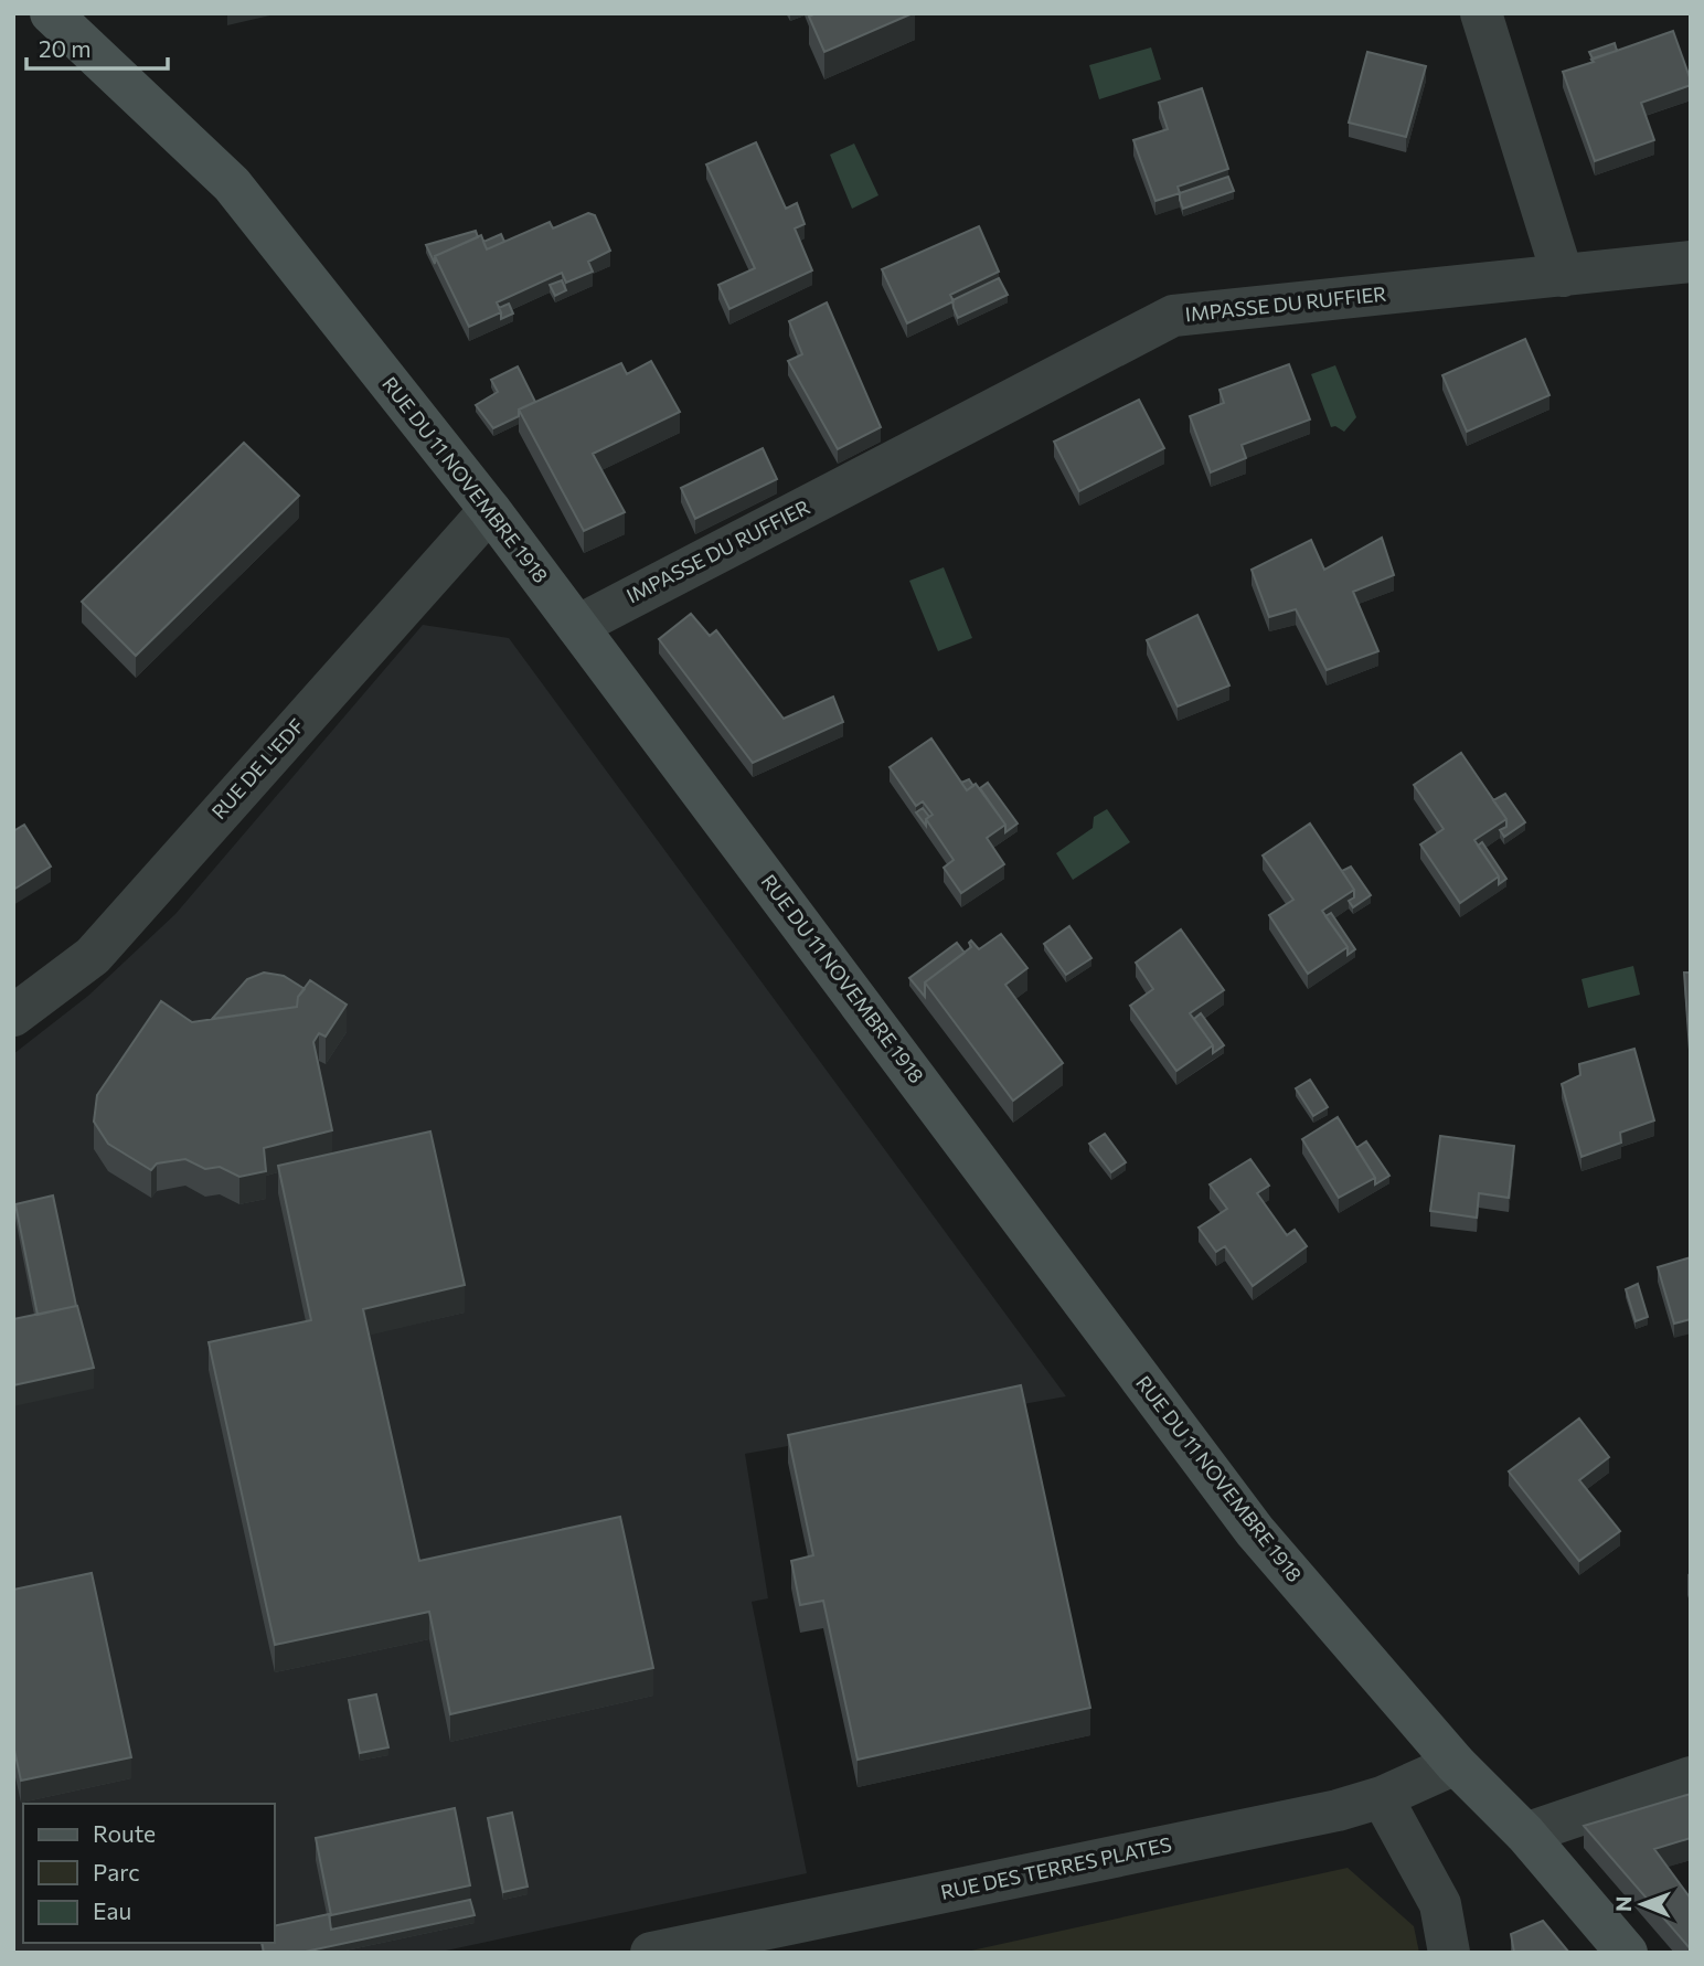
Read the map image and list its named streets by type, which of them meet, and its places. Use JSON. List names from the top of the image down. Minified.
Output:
{"streets":{"main road":["RUE DU 11 NOVEMBRE 1918"],"street":["IMPASSE DU RUFFIER","RUE DE L'EDF","RUE DES TERRES PLATES"]},"crossings":[["IMPASSE DU RUFFIER","RUE DU 11 NOVEMBRE 1918"],["RUE DU 11 NOVEMBRE 1918","RUE DE L'EDF"],["RUE DU 11 NOVEMBRE 1918","RUE DES TERRES PLATES"]],"legend":["Route","Parc","Eau"],"scale_bar":"20 m","north":"left"}
